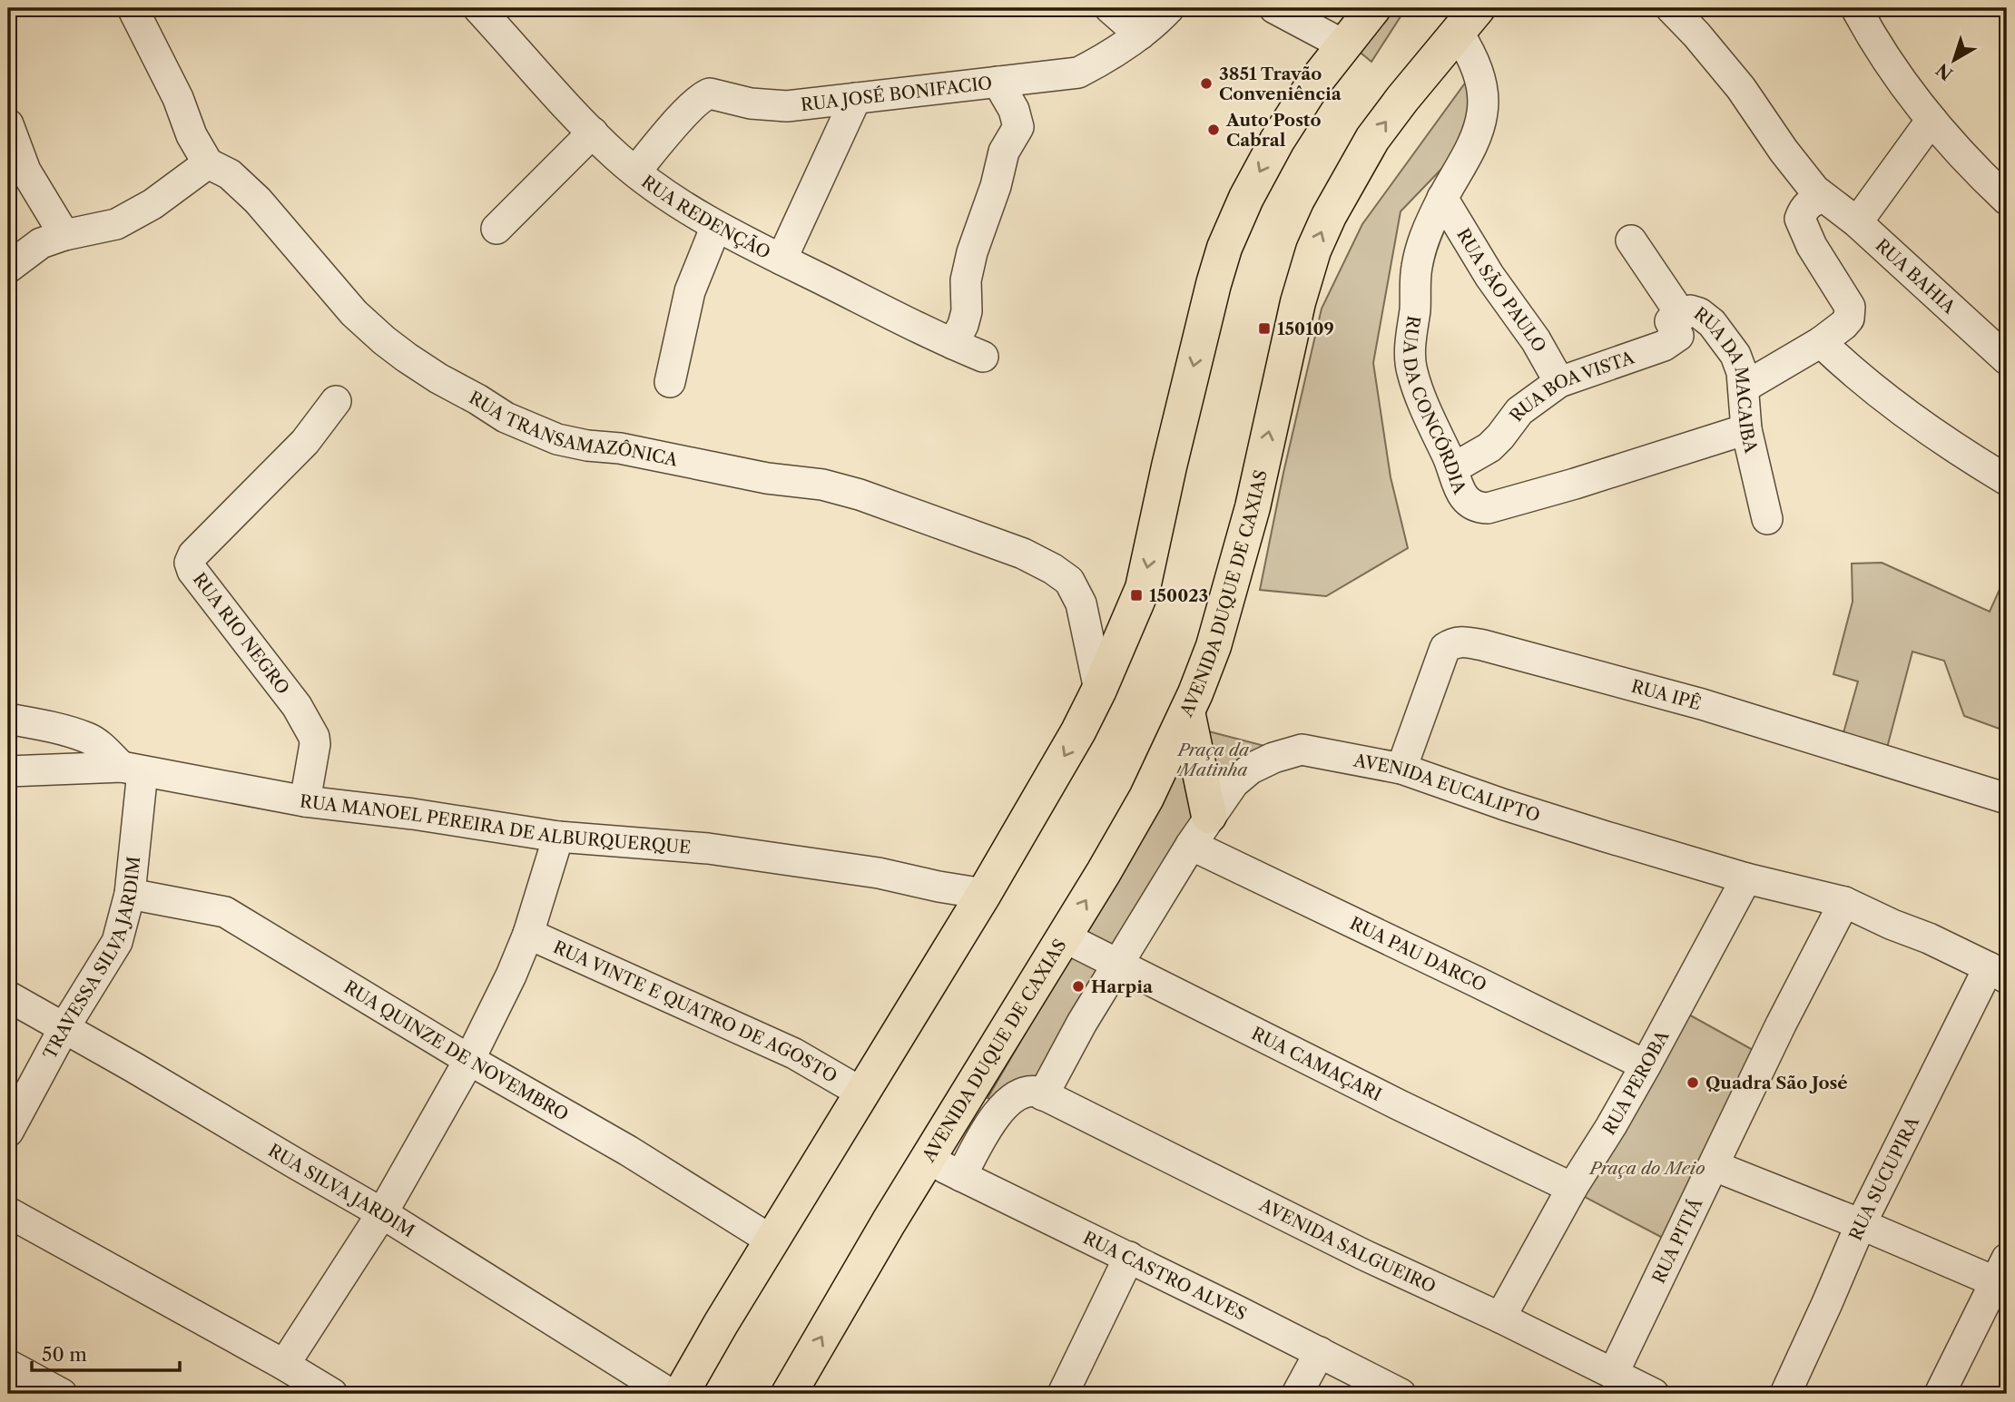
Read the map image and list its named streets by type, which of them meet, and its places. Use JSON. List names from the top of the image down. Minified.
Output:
{"streets":{"highway":["AVENIDA DUQUE DE CAXIAS"],"street":["RUA JOSÉ BONIFACIO","RUA REDENÇÃO","RUA BAHIA","RUA SÃO PAULO","RUA DA MACAIBA","RUA BOA VISTA","RUA DA CONCÓRDIA","RUA TRANSAMAZÔNICA","RUA RIO NEGRO","RUA IPÊ","AVENIDA EUCALIPTO","RUA MANOEL PEREIRA DE ALBURQUERQUE","RUA PAU DARCO","TRAVESSA SILVA JARDIM","RUA VINTE E QUATRO DE AGOSTO","RUA QUINZE DE NOVEMBRO","RUA CAMAÇARI","RUA PEROBA","RUA SUCUPIRA","RUA SILVA JARDIM","RUA PITIÁ","AVENIDA SALGUEIRO","RUA CASTRO ALVES"]},"crossings":[["RUA JOSÉ BONIFACIO","RUA REDENÇÃO"],["RUA SÃO PAULO","RUA BOA VISTA"],["RUA SÃO PAULO","RUA DA CONCÓRDIA"],["RUA DA MACAIBA","RUA BOA VISTA"],["RUA DA MACAIBA","RUA DA CONCÓRDIA"],["RUA BOA VISTA","RUA DA CONCÓRDIA"],["RUA DA CONCÓRDIA","AVENIDA DUQUE DE CAXIAS"],["AVENIDA DUQUE DE CAXIAS","RUA CAMAÇARI"],["AVENIDA DUQUE DE CAXIAS","RUA CASTRO ALVES"],["RUA RIO NEGRO","RUA MANOEL PEREIRA DE ALBURQUERQUE"],["RUA IPÊ","AVENIDA EUCALIPTO"],["AVENIDA EUCALIPTO","RUA PAU DARCO"],["AVENIDA EUCALIPTO","RUA CAMAÇARI"],["AVENIDA EUCALIPTO","RUA PEROBA"],["AVENIDA EUCALIPTO","RUA SUCUPIRA"],["AVENIDA EUCALIPTO","RUA PITIÁ"],["AVENIDA EUCALIPTO","AVENIDA SALGUEIRO"],["RUA MANOEL PEREIRA DE ALBURQUERQUE","TRAVESSA SILVA JARDIM"],["RUA PAU DARCO","RUA PEROBA"],["TRAVESSA SILVA JARDIM","RUA QUINZE DE NOVEMBRO"],["TRAVESSA SILVA JARDIM","RUA SILVA JARDIM"],["RUA CAMAÇARI","RUA PEROBA"],["RUA PEROBA","AVENIDA SALGUEIRO"],["RUA PITIÁ","AVENIDA SALGUEIRO"]],"parks":["Praça da Matinha","Praça do Meio"],"places":{"other":["3851 Travão Conveniência","Auto Posto Cabral","Harpia","Quadra São José"],"transit":["150109","150023"]},"scale_bar":"50 m","north":"bottom left"}
